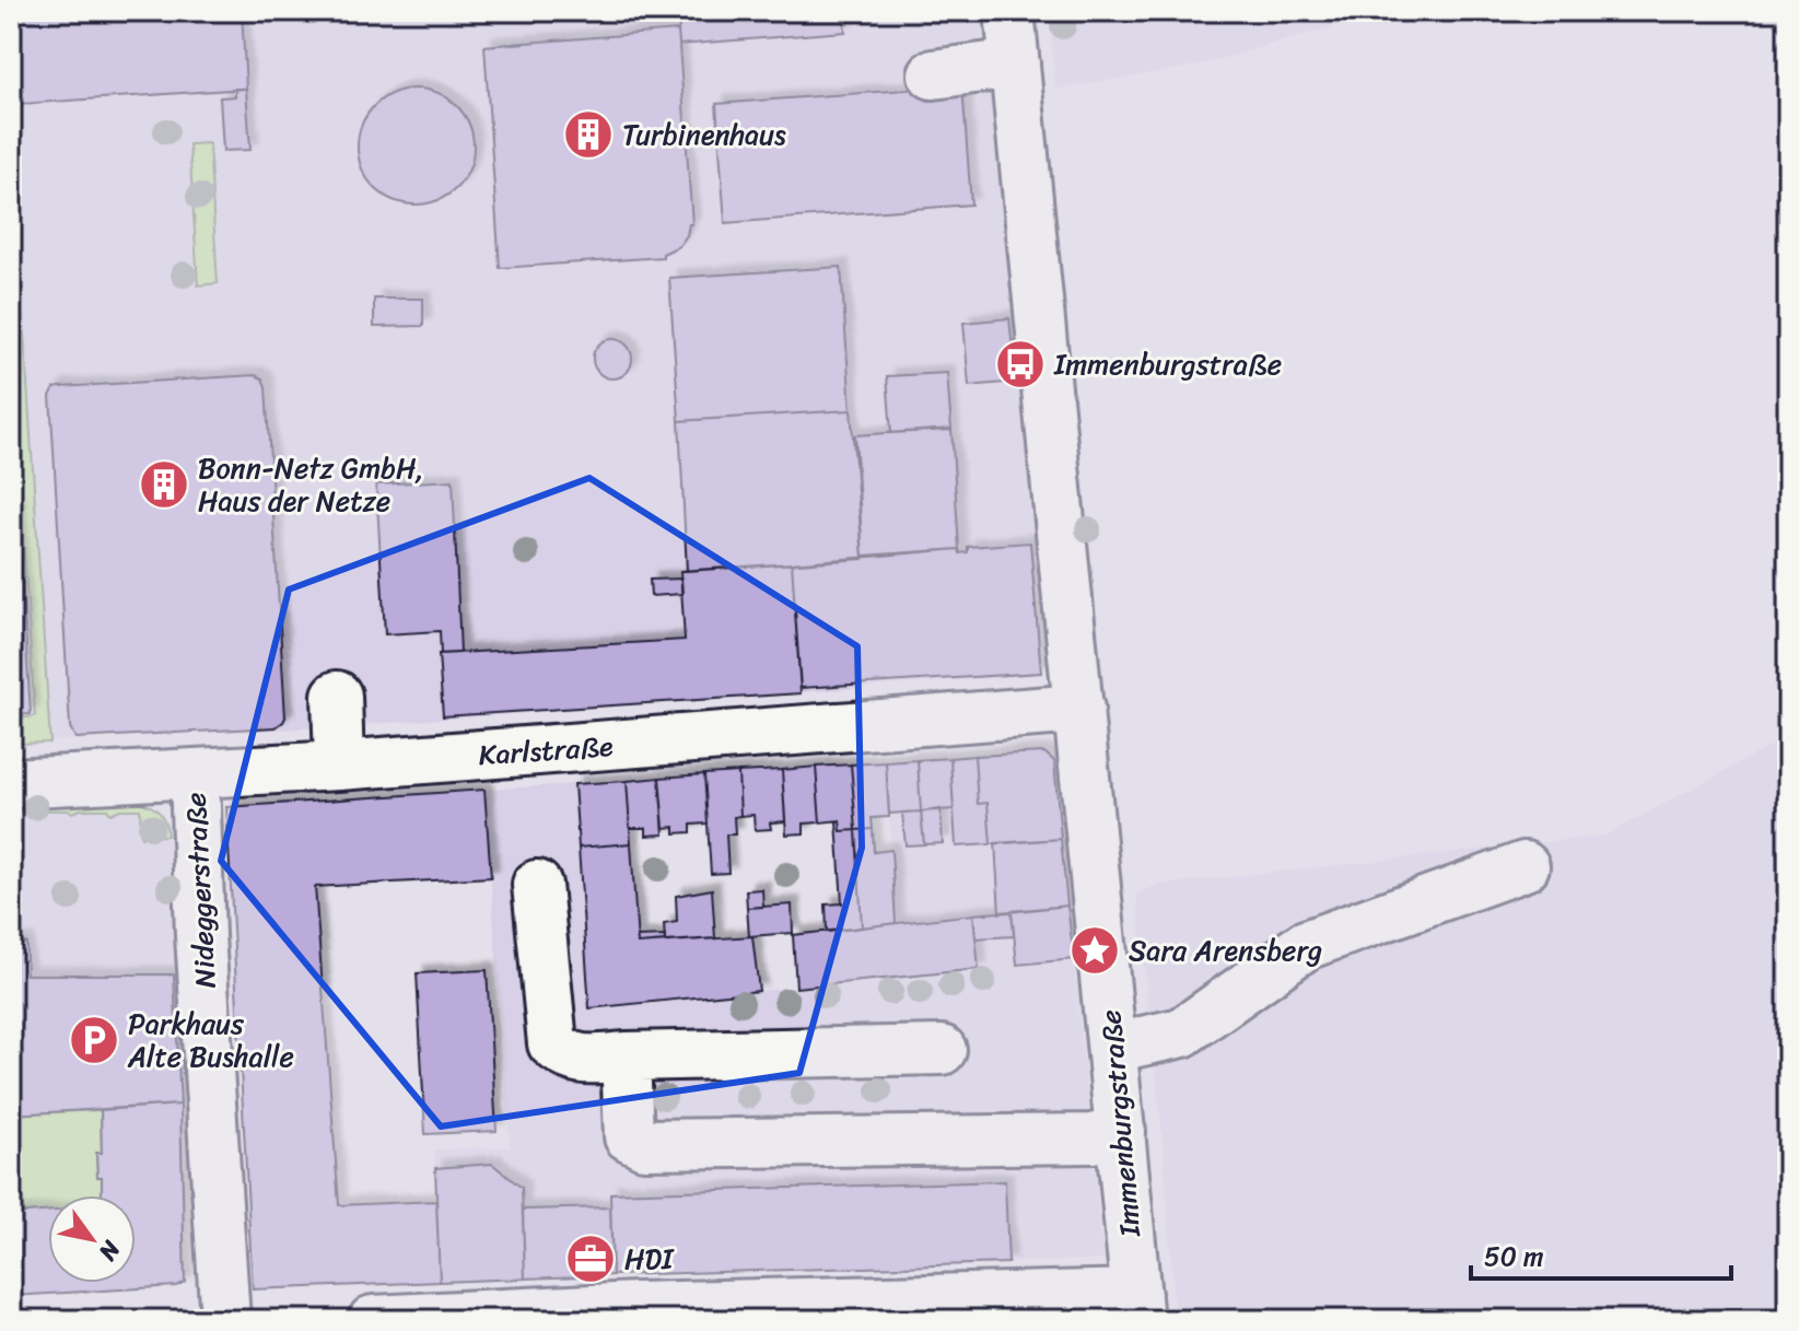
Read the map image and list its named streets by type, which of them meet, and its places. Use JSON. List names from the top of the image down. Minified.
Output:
{"streets":{"street":["Karlstraße","Nideggerstraße","Immenburgstraße"]},"crossings":[["Karlstraße","Nideggerstraße"],["Karlstraße","Immenburgstraße"]],"places":{"building":["Turbinenhaus","Bonn-Netz GmbH, Haus der Netze"],"bus stop":["Immenburgstraße"],"place":["Sara Arensberg"],"parking":["Parkhaus Alte Bushalle"],"office":["HDI"]},"scale_bar":"50 m","north":"bottom right"}
